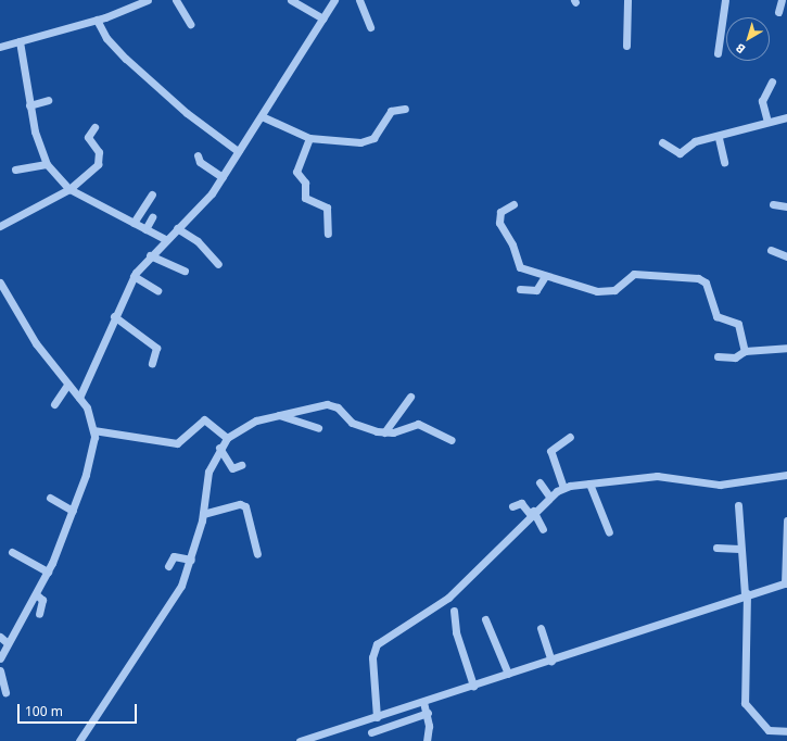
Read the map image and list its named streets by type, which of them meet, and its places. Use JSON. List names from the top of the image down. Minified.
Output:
{"scale_bar":"100 m","north":"bottom left"}
